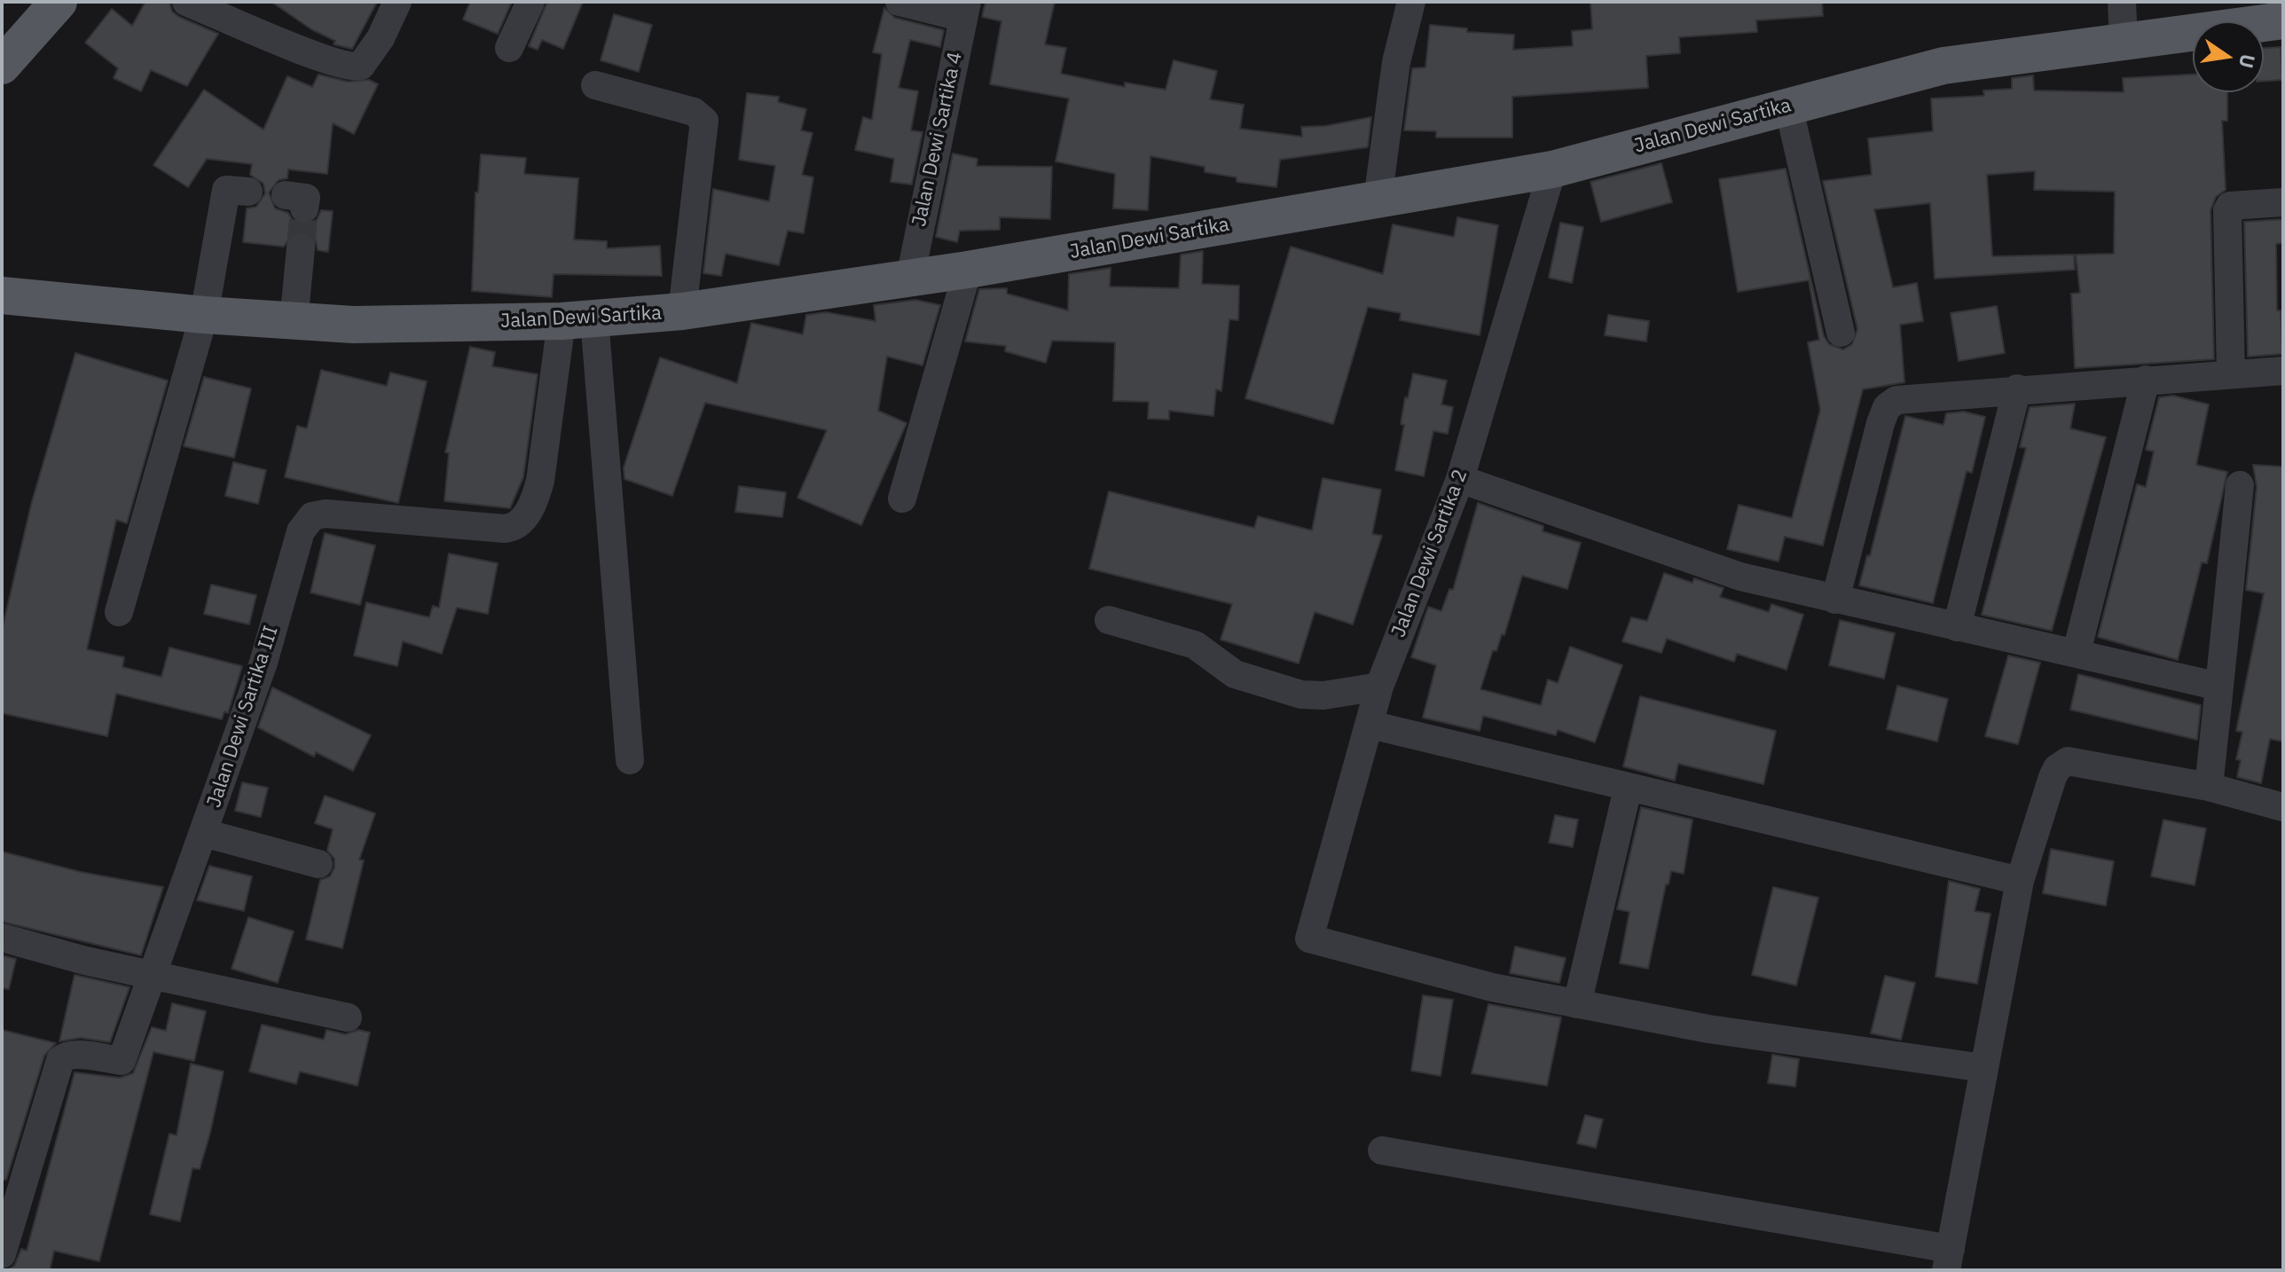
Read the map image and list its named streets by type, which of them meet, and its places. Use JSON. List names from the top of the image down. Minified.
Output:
{"streets":{"main road":["Jalan Dewi Sartika"],"street":["Jalan Dewi Sartika 4","Jalan Dewi Sartika 2","Jalan Dewi Sartika III"]},"crossings":[["Jalan Dewi Sartika","Jalan Dewi Sartika 4"],["Jalan Dewi Sartika","Jalan Dewi Sartika 2"],["Jalan Dewi Sartika","Jalan Dewi Sartika III"]],"north":"right"}
